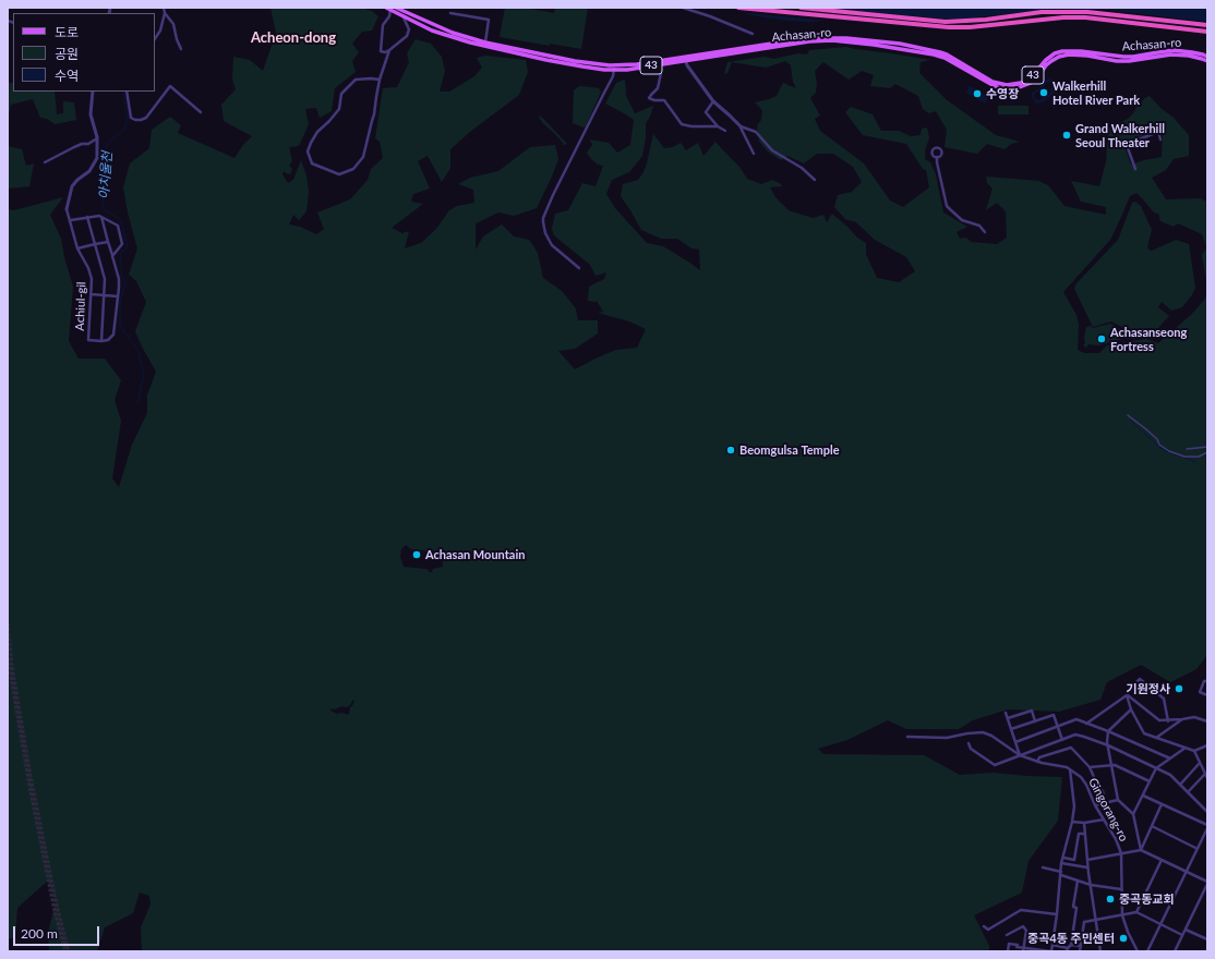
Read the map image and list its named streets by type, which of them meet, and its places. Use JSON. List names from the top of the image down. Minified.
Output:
{"streets":{"main road":["Achasan-ro","43"],"street":["Achiul-gil","Gingorang-ro"]},"districts":["Acheon-dong"],"water":["아치울천"],"places":["Walkerhill Hotel River Park","수영장","Grand Walkerhill Seoul Theater","Achasanseong Fortress","Beomgulsa Temple","Achasan Mountain","기원정사","중곡동교회","중곡4동 주민센터"],"legend":["도로","공원","수역"],"scale_bar":"200 m"}
